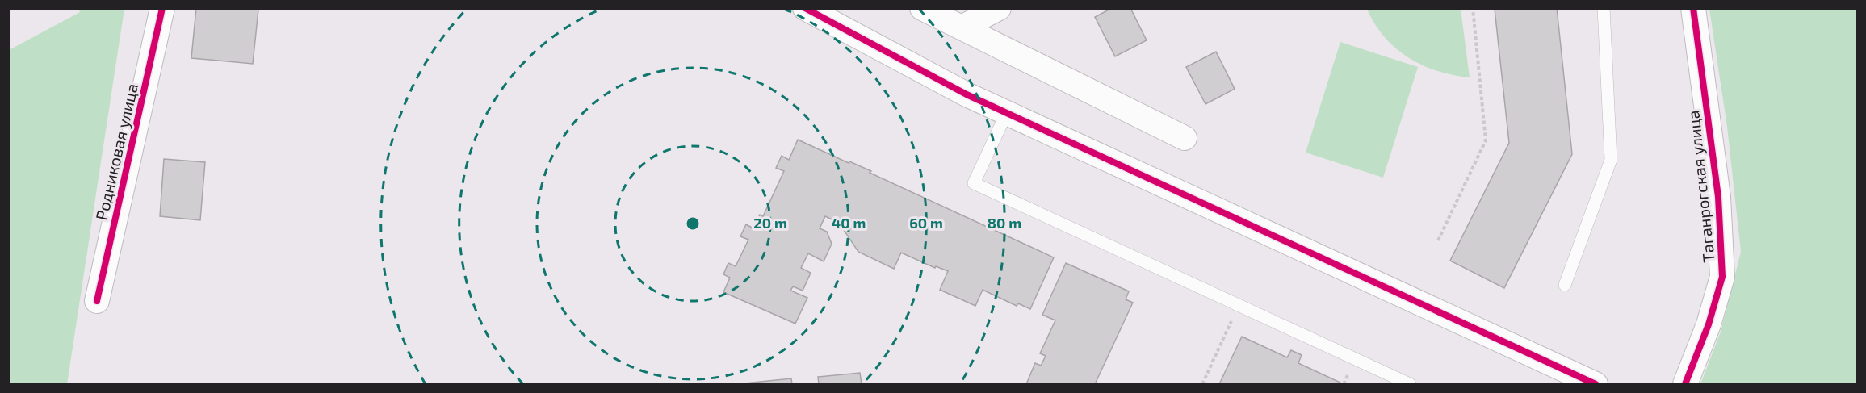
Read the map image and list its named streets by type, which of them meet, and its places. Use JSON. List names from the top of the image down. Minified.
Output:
{"streets":{"street":["Родниковая улица","Таганрогская улица"]},"rings":["20 m","40 m","60 m","80 m"]}
